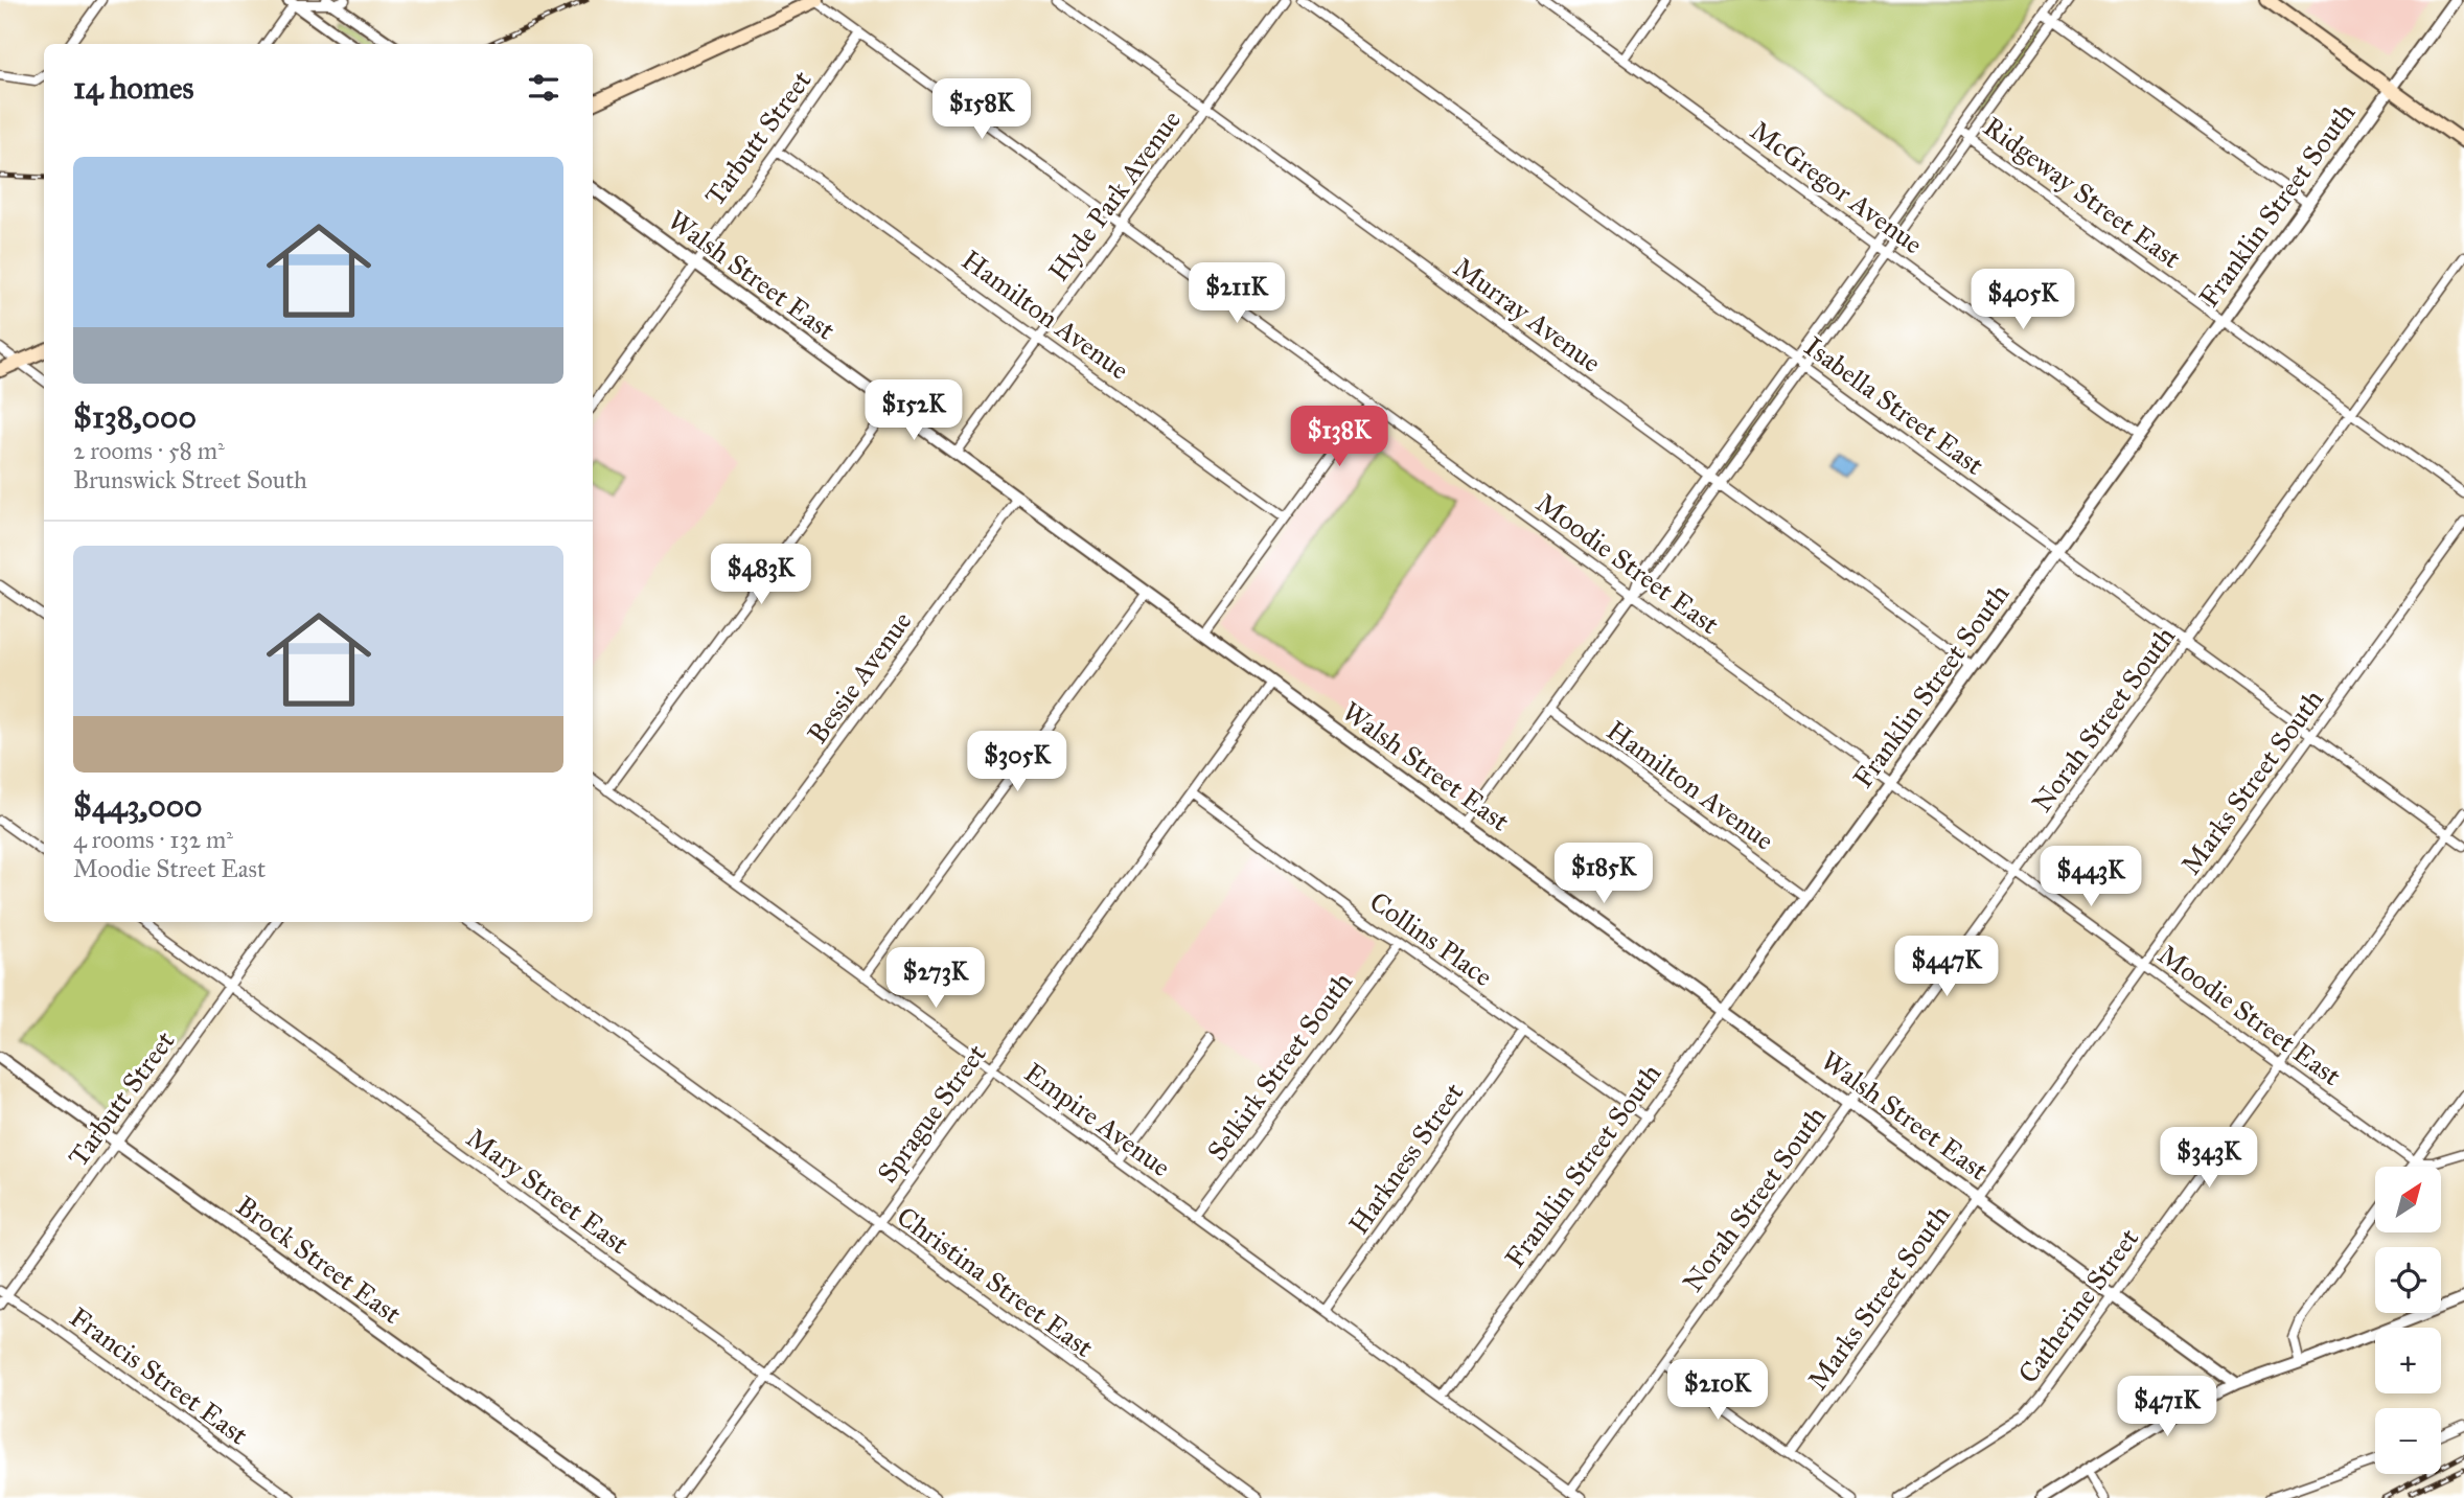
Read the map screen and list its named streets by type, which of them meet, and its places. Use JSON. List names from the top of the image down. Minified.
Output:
{"streets":{"street":["Tarbutt Street","McGregor Avenue","Ridgeway Street East","Hyde Park Avenue","Franklin Street South","Walsh Street East","Hamilton Avenue","Murray Avenue","Isabella Street East","Moodie Street East","Bessie Avenue","Norah Street South","Marks Street South","Collins Place","Selkirk Street South","Sprague Street","Empire Avenue","Harkness Street","Mary Street East","Brock Street East","Christina Street East","Catherine Street","Francis Street East"]},"crossings":[["Tarbutt Street","Walsh Street East"],["Tarbutt Street","Hamilton Avenue"],["Tarbutt Street","Moodie Street East"],["Tarbutt Street","Mary Street East"],["Tarbutt Street","Brock Street East"],["Tarbutt Street","Francis Street East"],["McGregor Avenue","Franklin Street South"],["Ridgeway Street East","Franklin Street South"],["Ridgeway Street East","Norah Street South"],["Hyde Park Avenue","Walsh Street East"],["Hyde Park Avenue","Hamilton Avenue"],["Hyde Park Avenue","Murray Avenue"],["Hyde Park Avenue","Moodie Street East"],["Franklin Street South","Walsh Street East"],["Franklin Street South","Hamilton Avenue"],["Franklin Street South","Murray Avenue"],["Franklin Street South","Isabella Street East"],["Franklin Street South","Moodie Street East"],["Franklin Street South","Collins Place"],["Franklin Street South","Empire Avenue"],["Walsh Street East","Bessie Avenue"],["Walsh Street East","Norah Street South"],["Walsh Street East","Marks Street South"],["Walsh Street East","Sprague Street"],["Walsh Street East","Catherine Street"],["Isabella Street East","Norah Street South"],["Isabella Street East","Marks Street South"],["Isabella Street East","Catherine Street"],["Moodie Street East","Norah Street South"],["Moodie Street East","Marks Street South"],["Moodie Street East","Catherine Street"],["Bessie Avenue","Empire Avenue"],["Norah Street South","Empire Avenue"],["Collins Place","Selkirk Street South"],["Collins Place","Sprague Street"],["Collins Place","Harkness Street"],["Selkirk Street South","Empire Avenue"],["Sprague Street","Empire Avenue"],["Sprague Street","Mary Street East"],["Sprague Street","Christina Street East"],["Empire Avenue","Harkness Street"]],"north":"top right","page":{"heading":"14 homes","price":["$158K","$211K","$405K","$152K","$138K","$483K","$305K","$185K","$443K","$447K","$273K","$343K","$210K","$471K"],"list":[{"name":"$138,000","note":"2 rooms · 58 m² · Brunswick Street South"},{"name":"$443,000","note":"4 rooms · 132 m² · Moodie Street East"}],"map_buttons":["+","−"]}}
